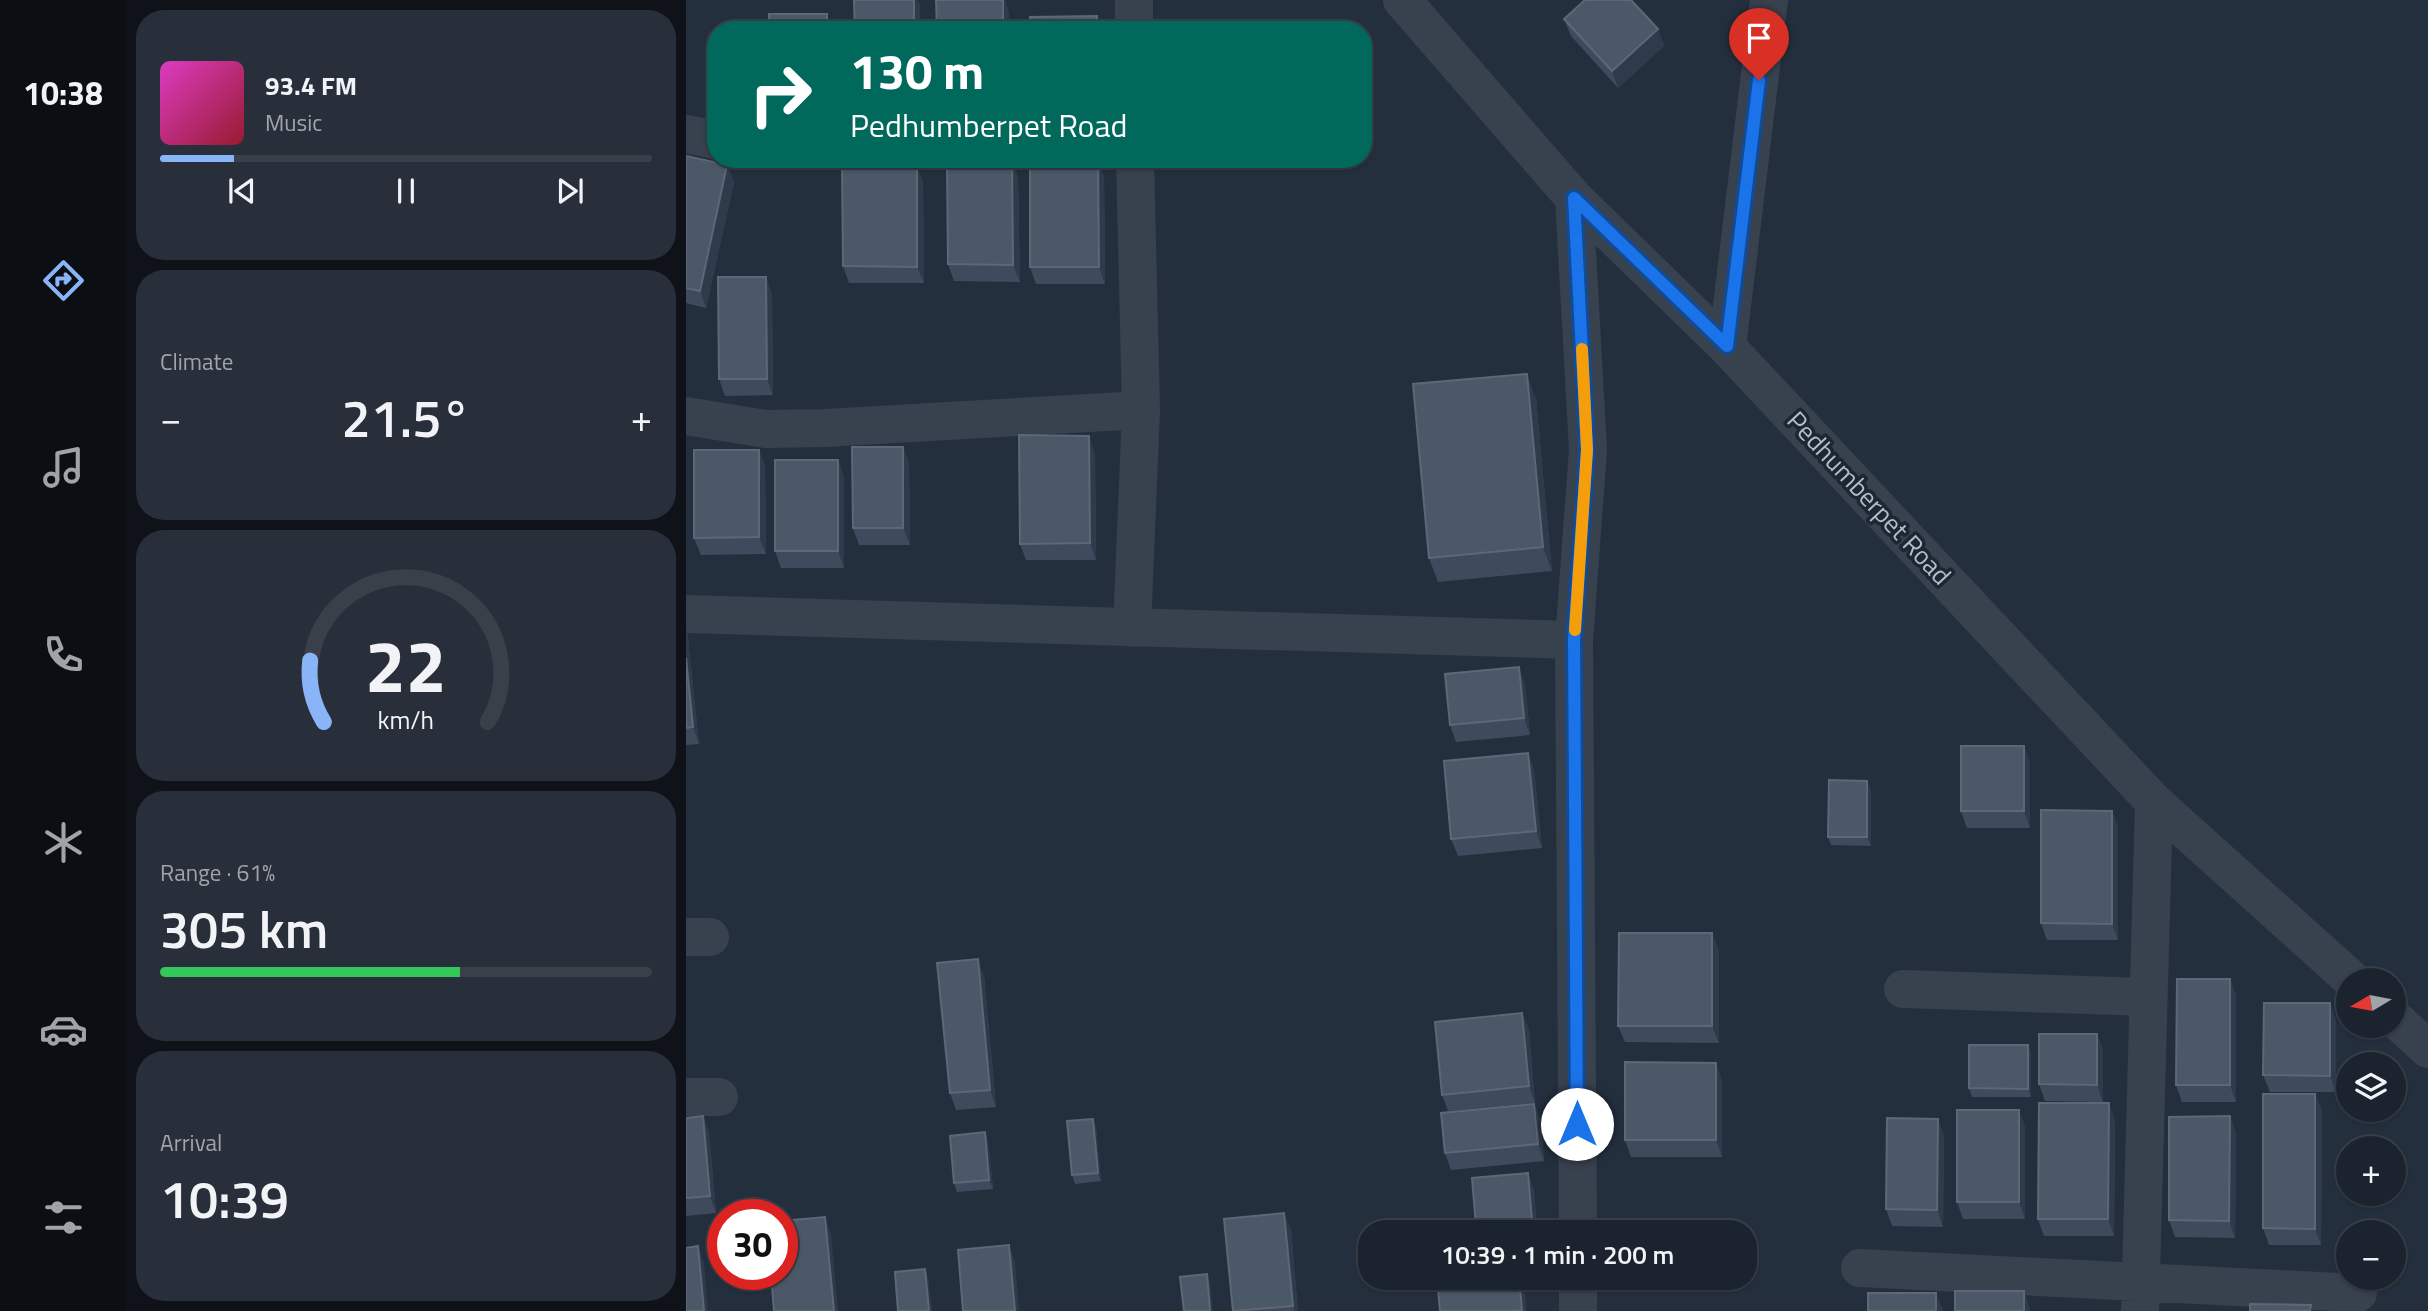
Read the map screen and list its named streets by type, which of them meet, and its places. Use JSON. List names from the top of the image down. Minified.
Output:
{"streets":{"street":["Pedhumberpet Road"]},"north":"left","page":{"tabs":"10:38","turn":["130 m","Pedhumberpet Road"],"song":["93.4 FM","Music"],"tile":["Climate",["Range · 61%","305 km"],["Arrival","10:39"]],"heat":["−","21.5°","+"],"map_buttons":["+","−"],"limit":"30","trip":"10:39 · 1 min · 200 m","gauge":["22","km/h"]}}
